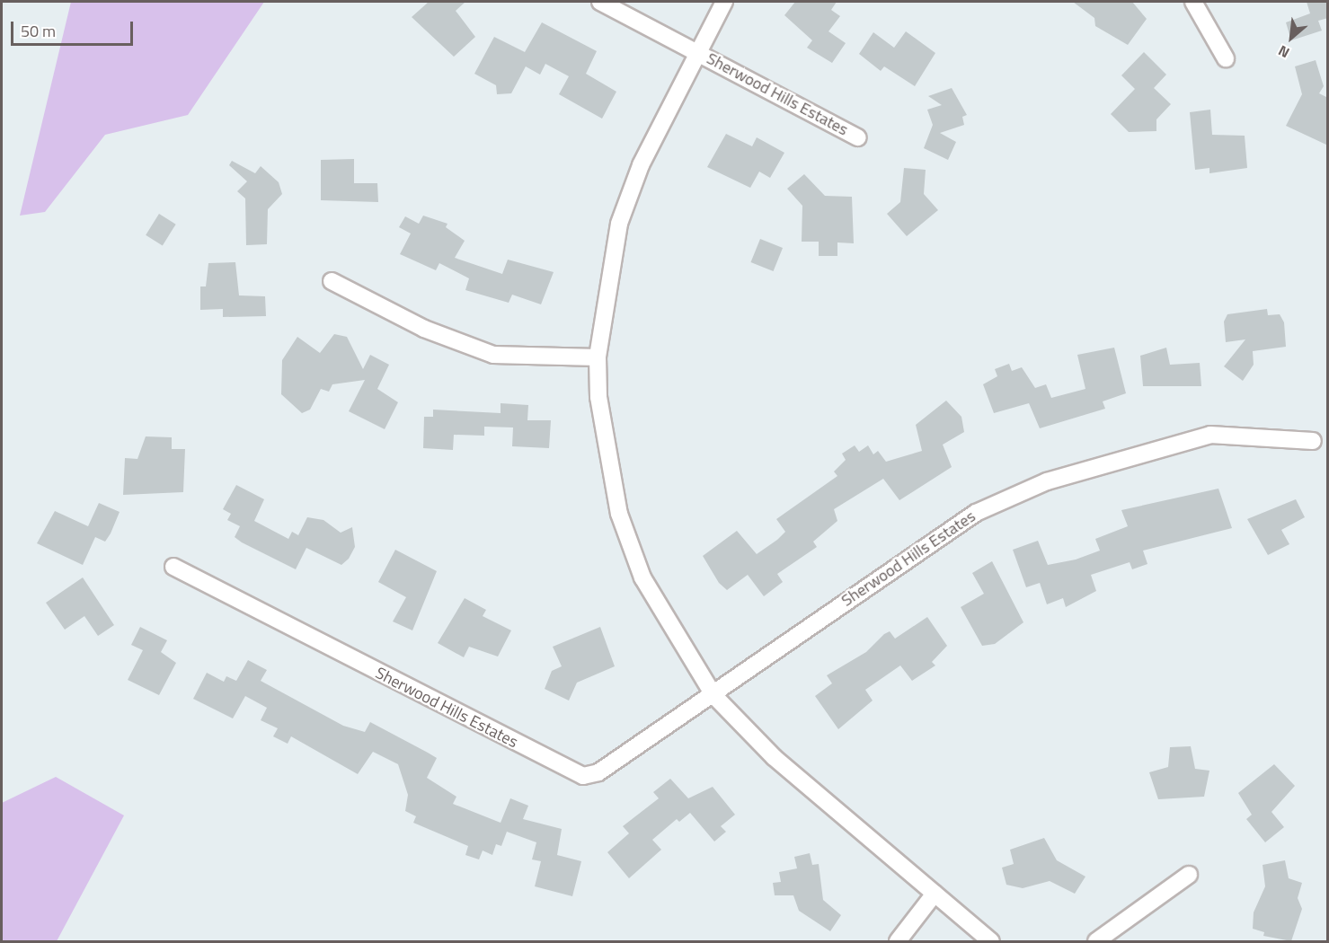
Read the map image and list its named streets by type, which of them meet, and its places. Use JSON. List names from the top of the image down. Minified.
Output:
{"streets":{"street":["Sherwood Hills Estates"]},"scale_bar":"50 m","north":"bottom left"}
